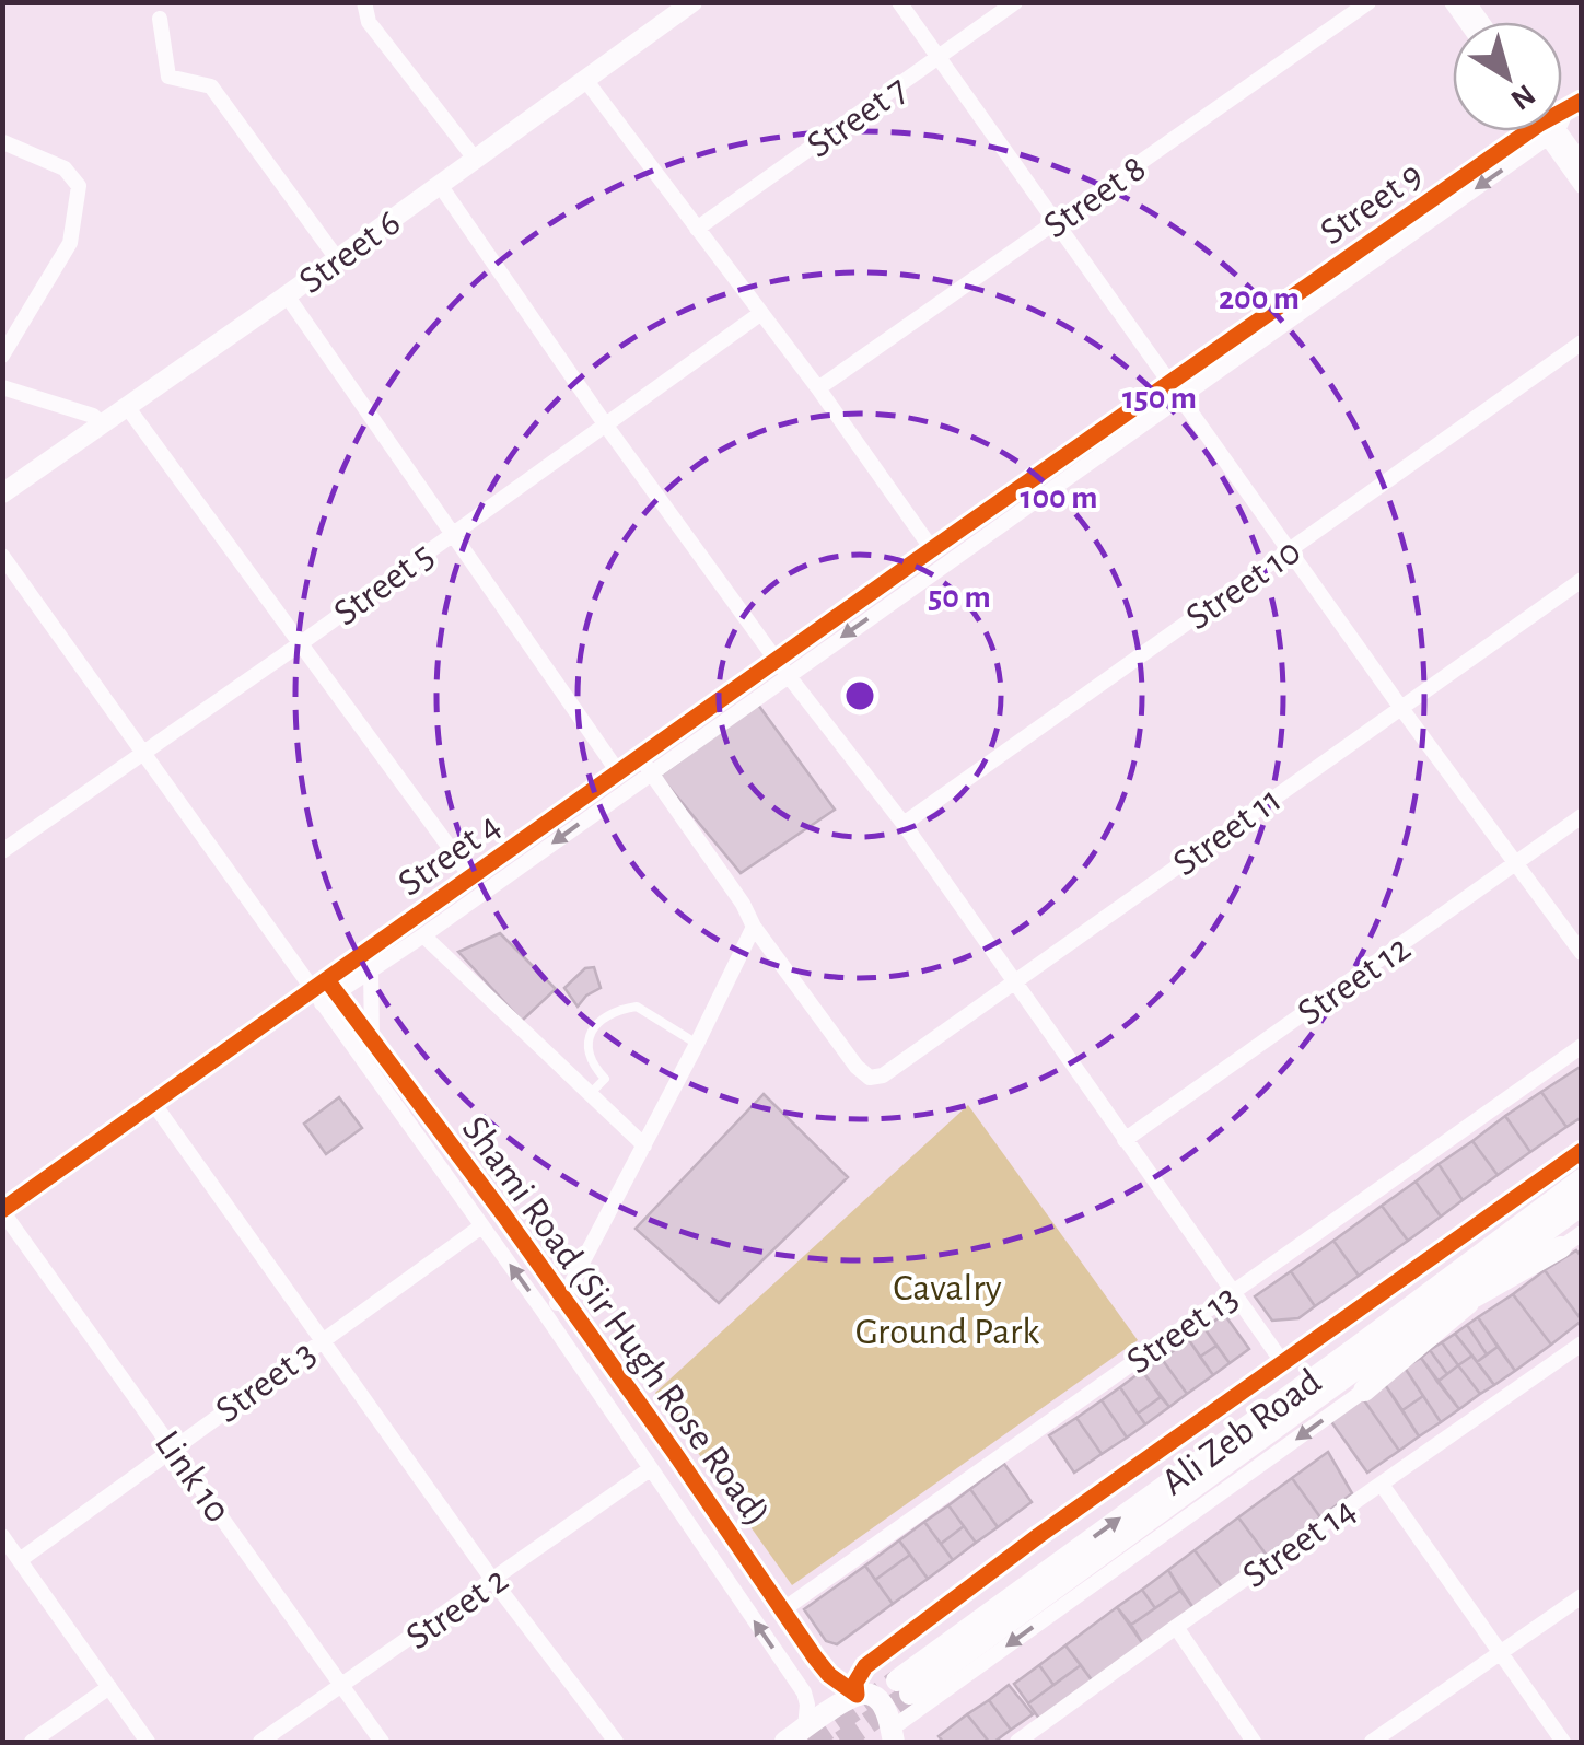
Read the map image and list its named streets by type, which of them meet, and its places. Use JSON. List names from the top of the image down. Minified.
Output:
{"streets":{"main road":["Ali Zeb Road"],"street":["Street 7","Street 8","Street 9","Street 6","Street 5","Street 10","Street 11","Street 4","Street 12","Shami Road (Sir Hugh Rose Road)","Street 13","Street 3","Link 10","Street 14","Street 2"]},"crossings":[["Street 9","Street 4"],["Street 4","Shami Road (Sir Hugh Rose Road)"],["Street 4","Link 10"],["Shami Road (Sir Hugh Rose Road)","Street 13"],["Shami Road (Sir Hugh Rose Road)","Street 3"],["Shami Road (Sir Hugh Rose Road)","Street 2"],["Street 3","Link 10"],["Link 10","Street 2"]],"parks":["Cavalry Ground Park"],"north":"bottom right","rings":["200 m","150 m","100 m","50 m"]}
